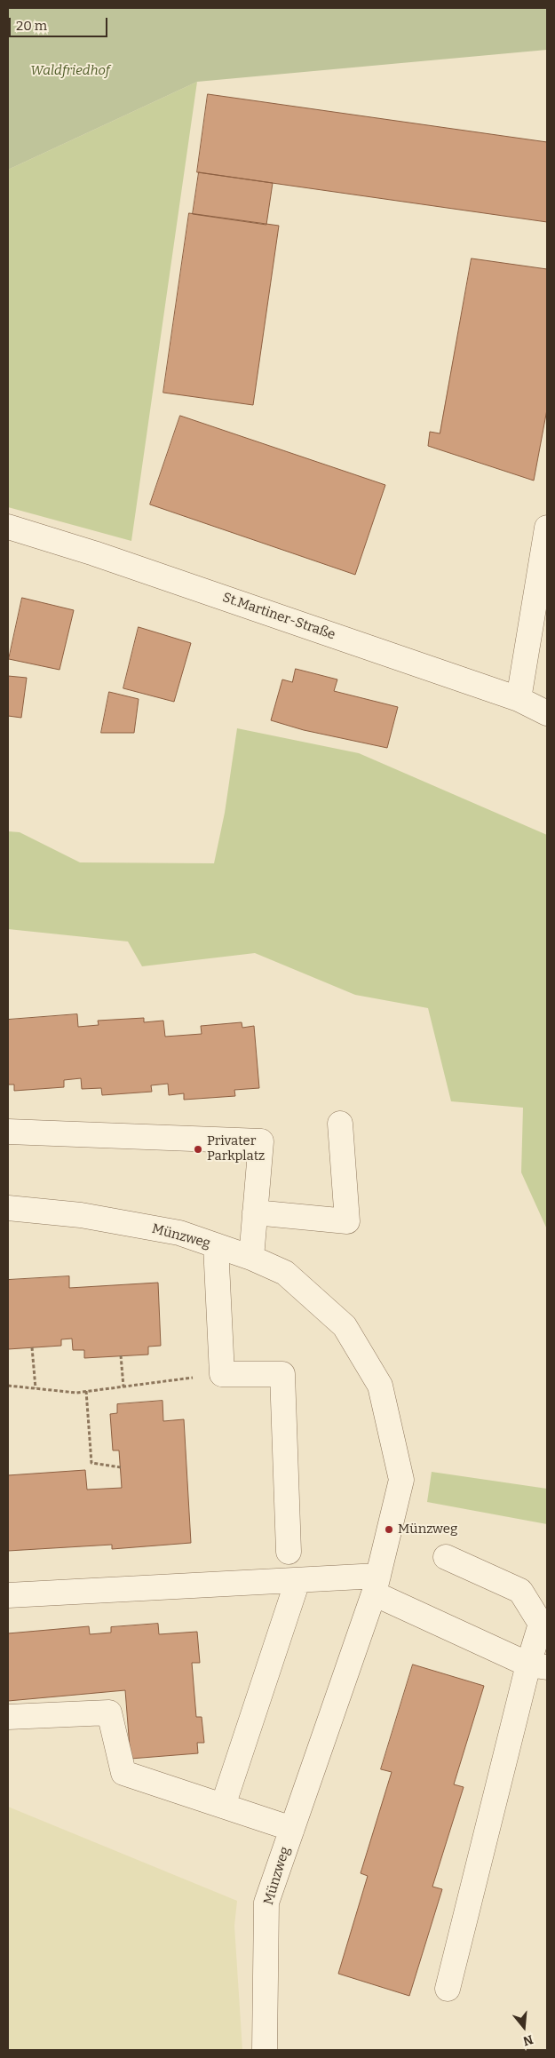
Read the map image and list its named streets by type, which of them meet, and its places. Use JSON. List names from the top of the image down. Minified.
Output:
{"streets":{"street":["St.Martiner-Straße","Münzweg"]},"parks":["Waldfriedhof"],"places":["Privater Parkplatz","Münzweg"],"scale_bar":"20 m","north":"bottom"}
